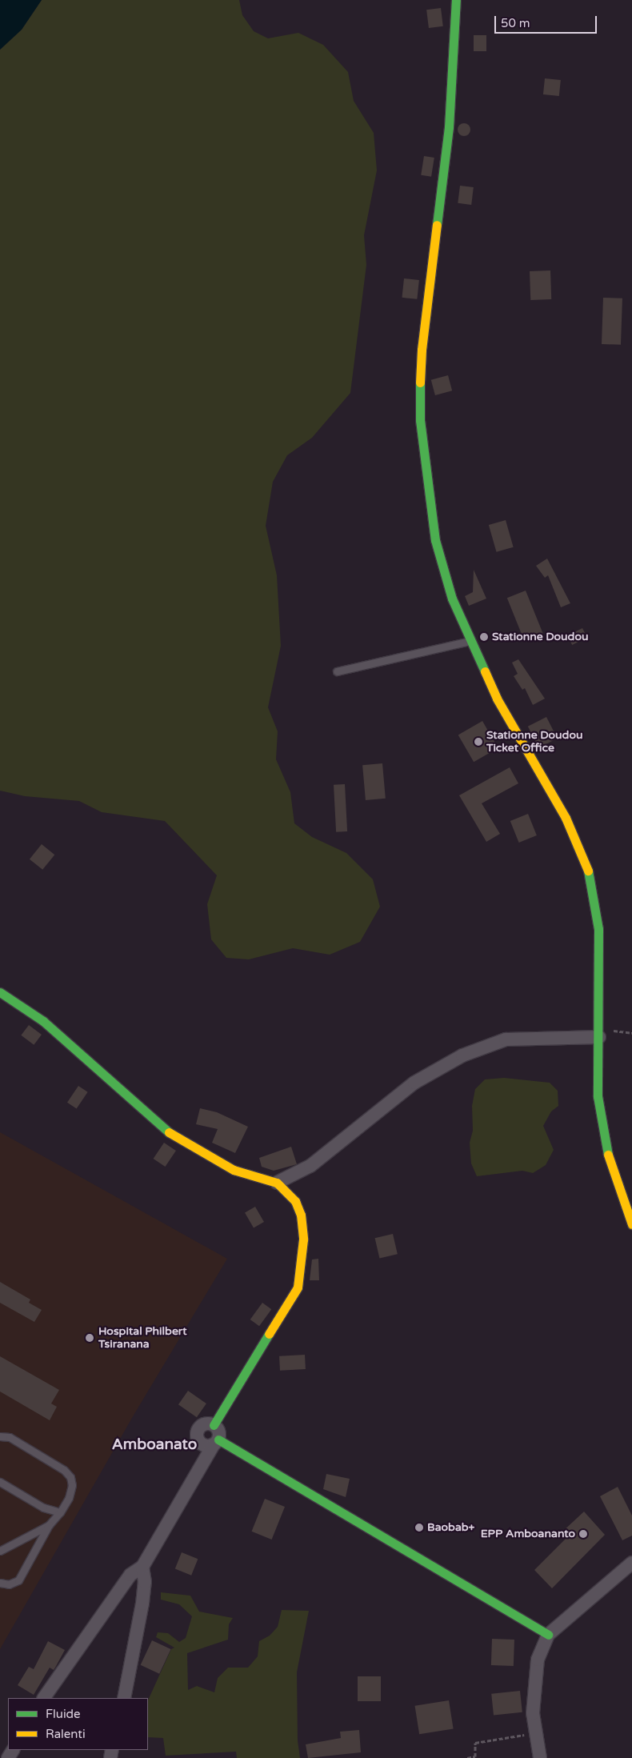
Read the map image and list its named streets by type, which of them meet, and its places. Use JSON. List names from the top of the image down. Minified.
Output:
{"districts":["Amboanato"],"places":["Stationne Doudou","Stationne Doudou Ticket Office","Hospital Philbert Tsiranana","Baobab+","EPP Amboananto"],"legend":["Fluide","Ralenti"],"scale_bar":"50 m"}
